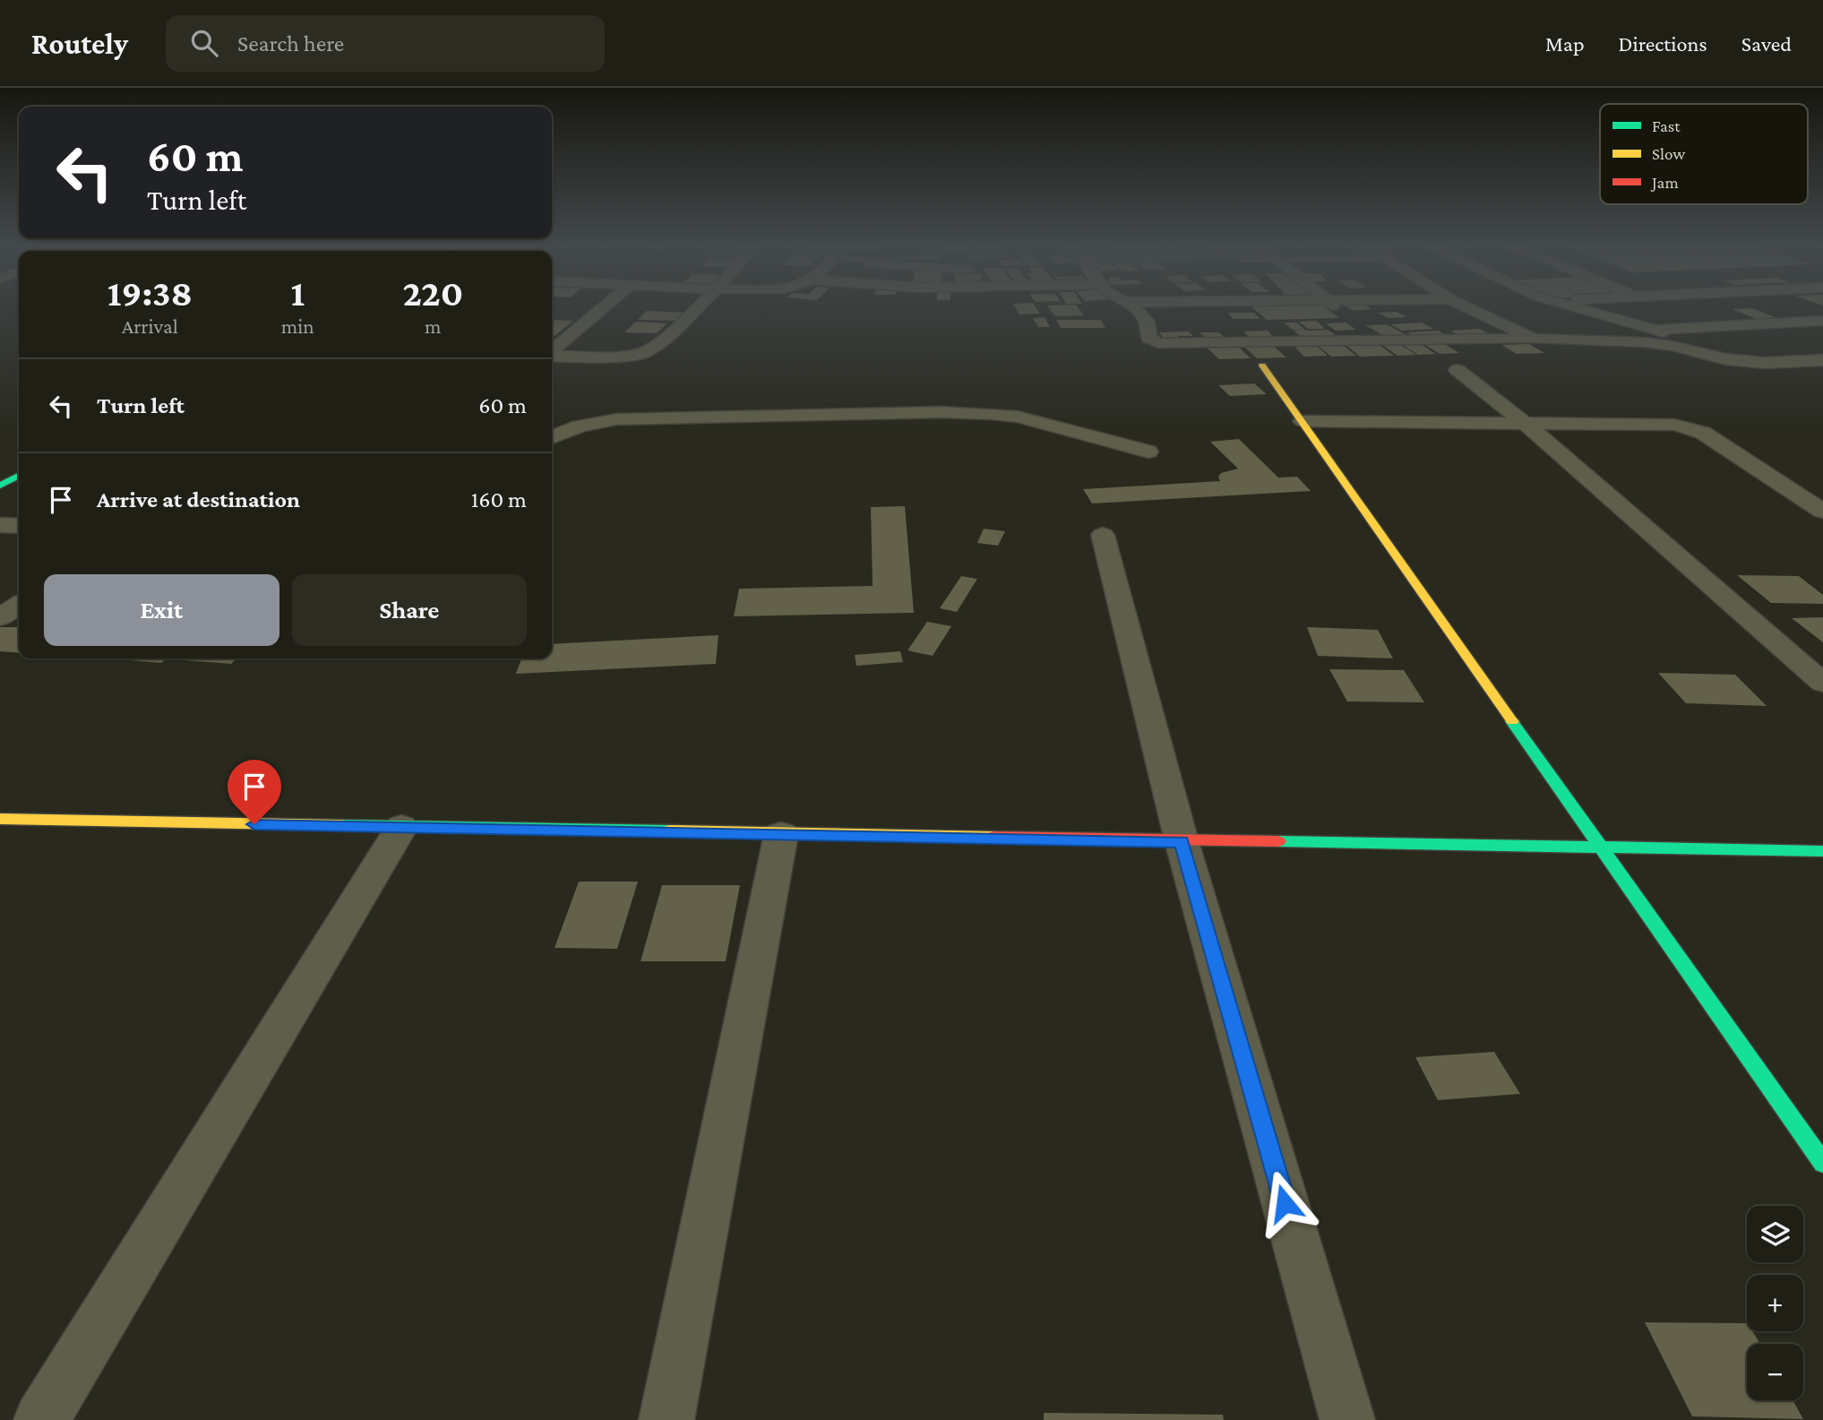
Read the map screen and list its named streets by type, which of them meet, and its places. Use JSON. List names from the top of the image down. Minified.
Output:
{"legend":["Fast","Slow","Jam"],"page":{"header":"Routely","search":"Search here","nav":["Map","Directions","Saved"],"turn":["60 m","Turn left"],"eta":["19:38","Arrival","1","min","220","m"],"list":[{"name":"Turn left","value":"60 m"},{"name":"Arrive at destination","value":"160 m"}],"buttons":["Exit","Share"],"map_buttons":["+","−"]}}
